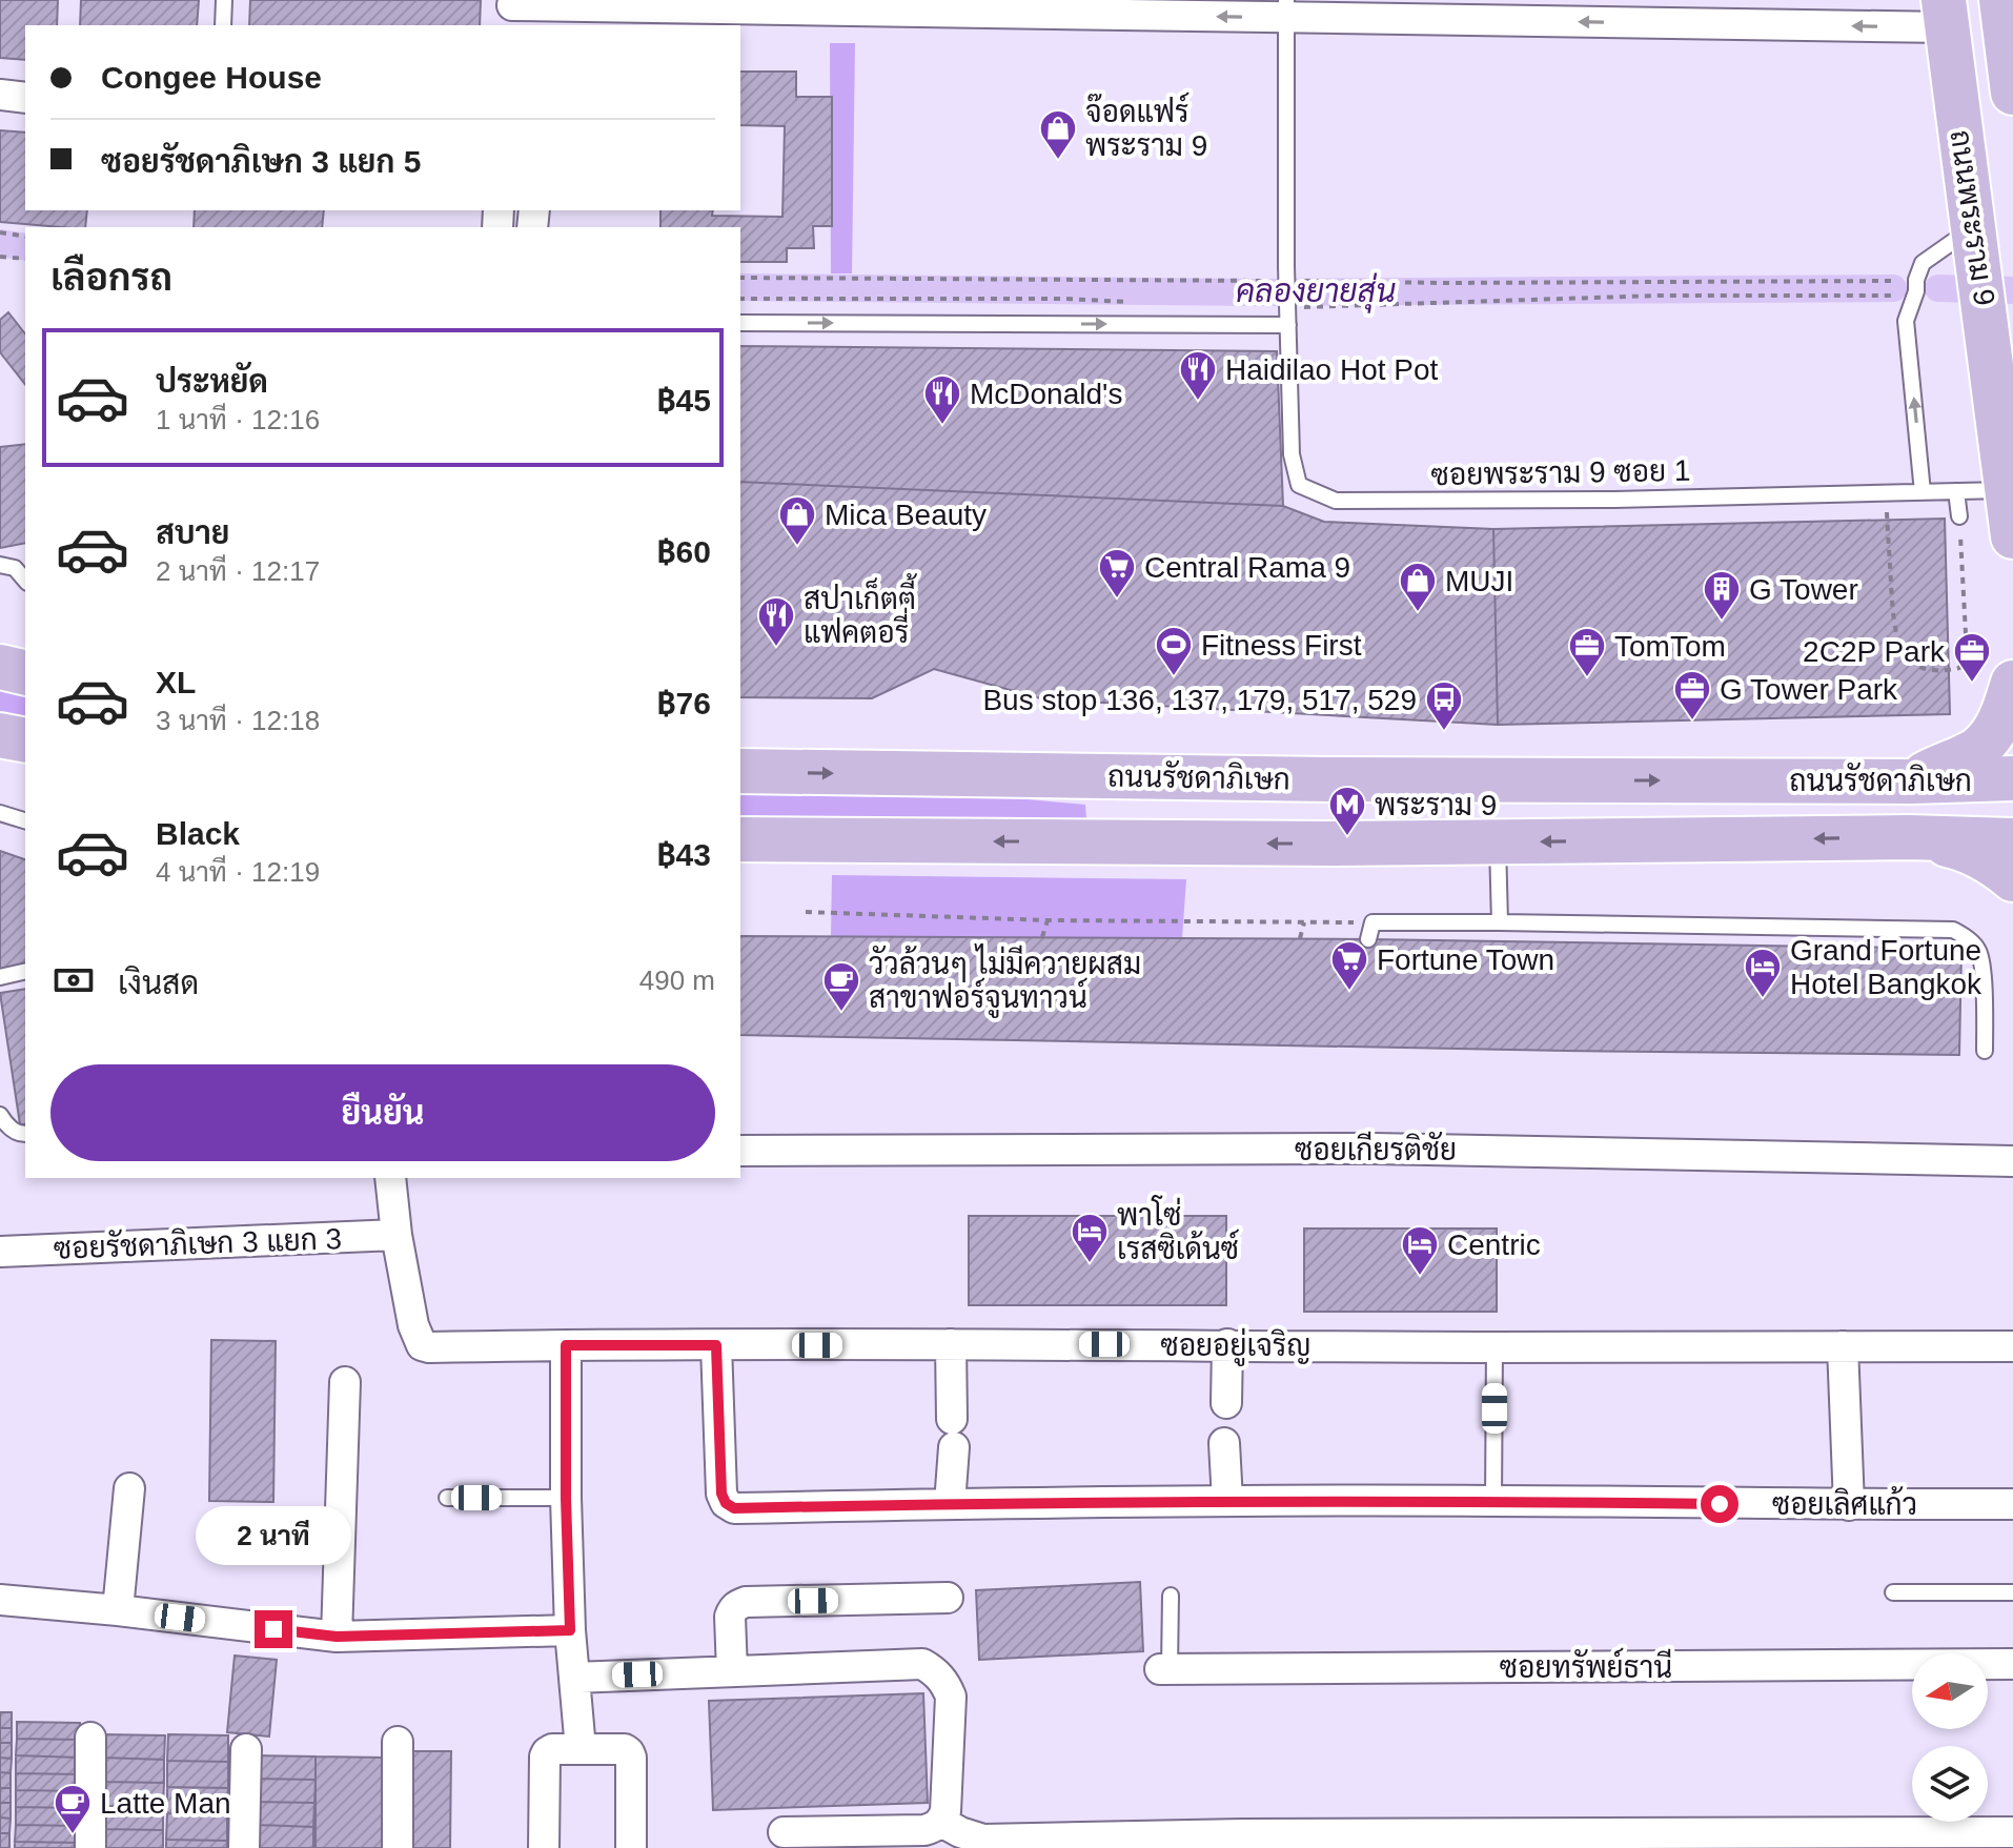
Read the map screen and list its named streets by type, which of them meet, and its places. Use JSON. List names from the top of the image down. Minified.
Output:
{"streets":{"main road":["ถนนพระราม 9","ถนนรัชดาภิเษก"],"street":["ซอยเกียรติชัย","ซอยรัชดาภิเษก 3 แยก 3","ซอยอยู่เจริญ","ซอยเลิศแก้ว","ซอยทรัพย์ธานี"],"lane":["ซอยพระราม 9 ซอย 1"]},"crossings":[["ถนนพระราม 9","ซอยพระราม 9 ซอย 1"],["ซอยรัชดาภิเษก 3 แยก 3","ซอยอยู่เจริญ"],["ซอยอยู่เจริญ","ซอยเลิศแก้ว"]],"water":["คลองยายสุ่น"],"places":{"shop":["จ๊อดแฟร์ พระราม 9","Mica Beauty","MUJI"],"restaurant":["Haidilao Hot Pot","McDonald's","สปาเก็ตตี้ แฟคตอรี่"],"supermarket":["Central Rama 9","Fortune Town"],"building":["G Tower"],"sports":["Fitness First"],"office":["TomTom","2C2P Park","G Tower Park"],"bus stop":["Bus stop 136, 137, 179, 517, 529"],"metro station":["พระราม 9"],"hotel":["Grand Fortune Hotel Bangkok","พาโซ่ เรสซิเด้นซ์","Centric"],"cafe":["วัวล้วนๆ ไม่มีควายผสม สาขาฟอร์จูนทาวน์","Latte Man"]},"north":"left","page":{"banner":["Congee House","ซอยรัชดาภิเษก 3 แยก 5"],"heading":"เลือกรถ","list":[{"name":"ประหยัด","note":"1 นาที · 12:16","value":"฿45"},{"name":"สบาย","note":"2 นาที · 12:17","value":"฿60"},{"name":"XL","note":"3 นาที · 12:18","value":"฿76"},{"name":"Black","note":"4 นาที · 12:19","value":"฿43"}],"pay":["เงินสด","490 m"],"buttons":"ยืนยัน","bubble":"2 นาที"}}
